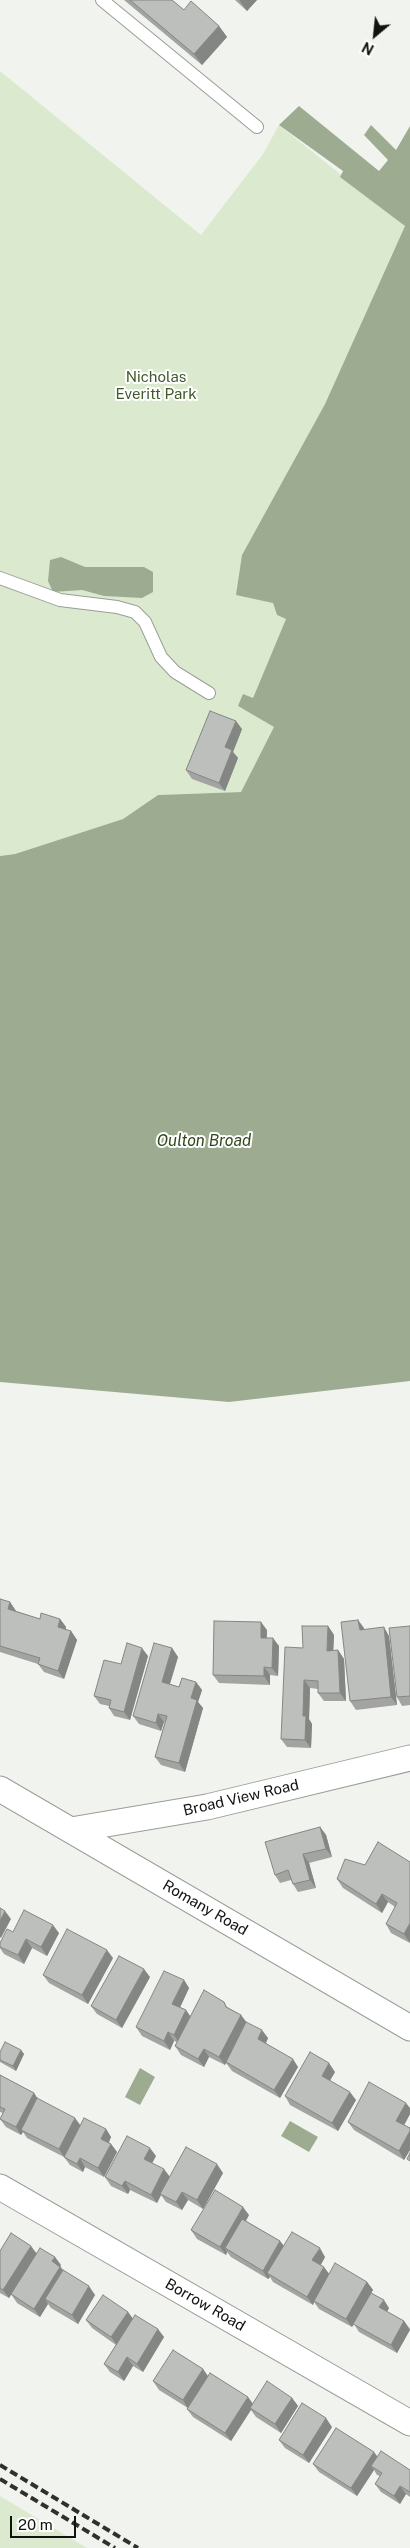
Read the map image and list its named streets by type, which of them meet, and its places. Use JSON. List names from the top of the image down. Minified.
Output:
{"streets":{"street":["Broad View Road","Romany Road","Borrow Road"]},"crossings":[["Broad View Road","Romany Road"]],"water":["Oulton Broad"],"parks":["Nicholas Everitt Park"],"scale_bar":"20 m","north":"bottom left"}
